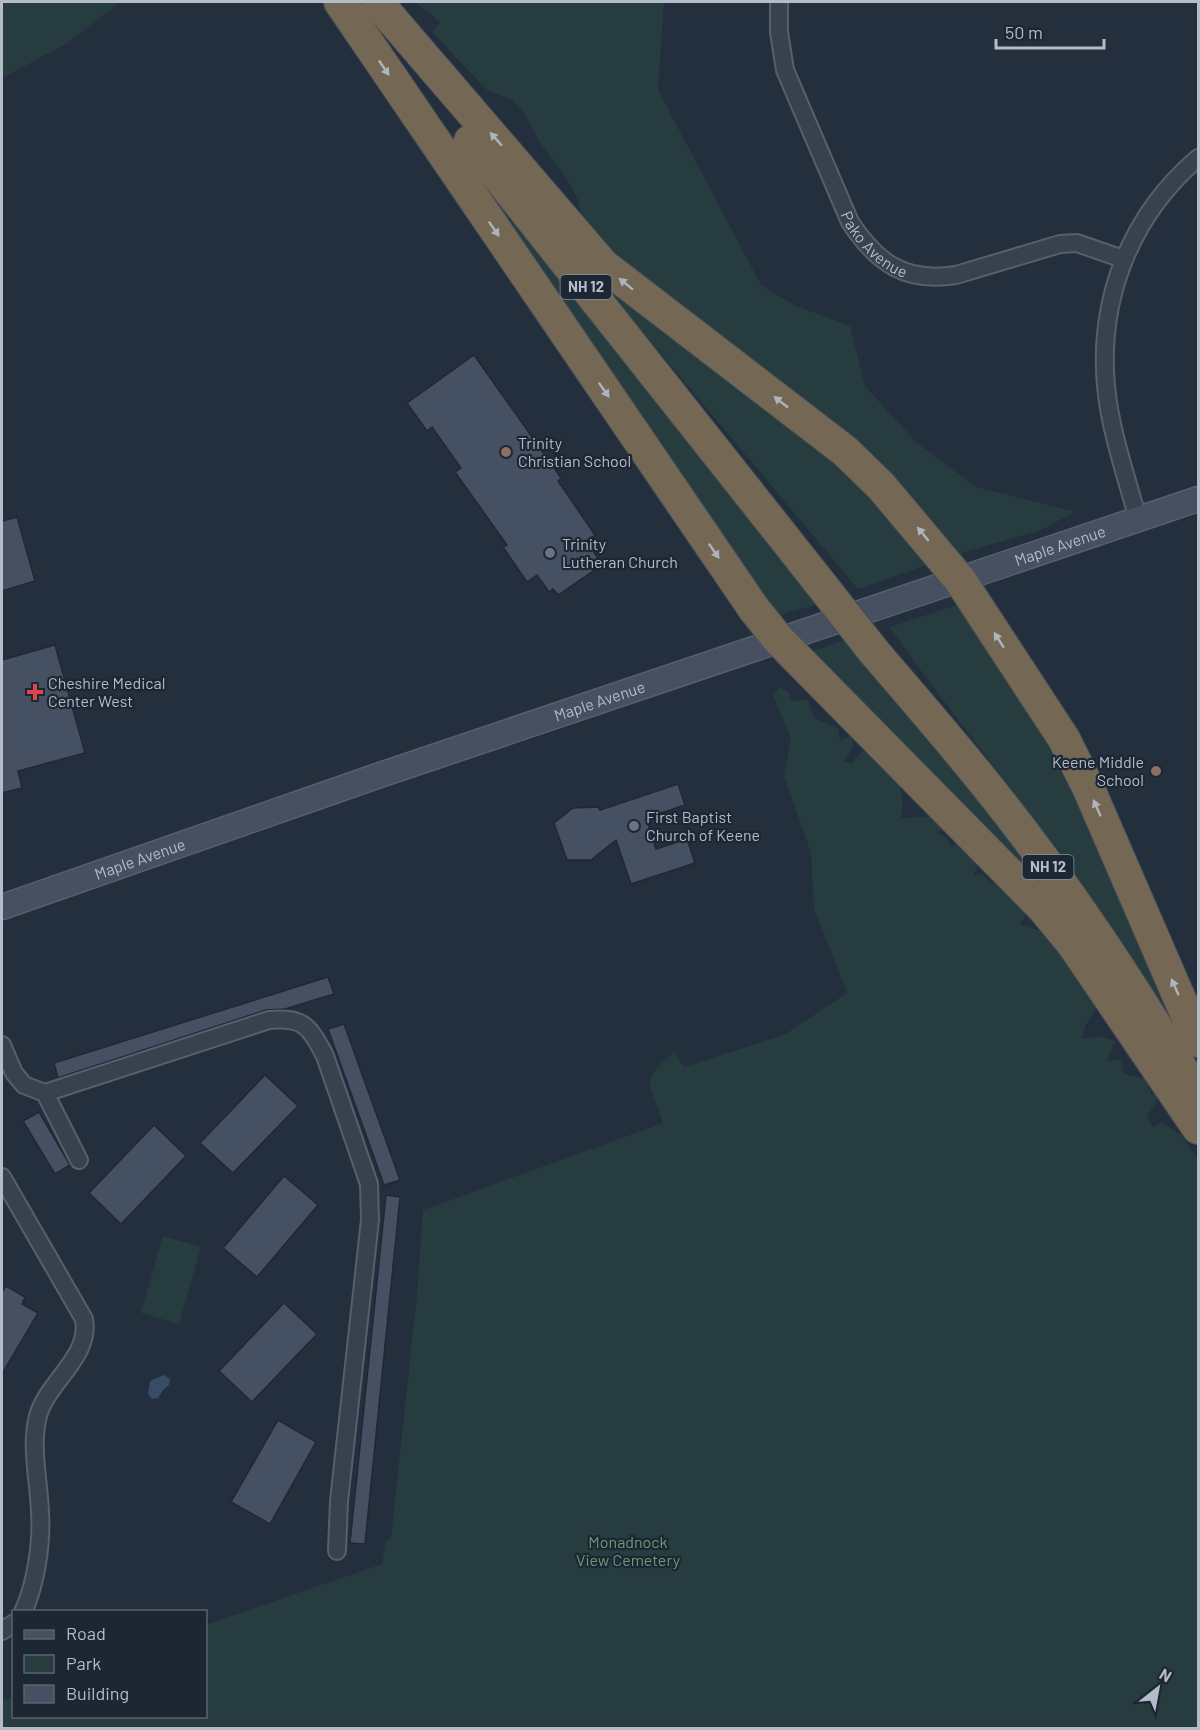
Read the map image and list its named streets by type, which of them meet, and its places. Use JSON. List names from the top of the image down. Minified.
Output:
{"streets":{"highway":["NH 12"],"street":["Pako Avenue","Maple Avenue"]},"parks":["Monadnock View Cemetery"],"places":{"other":["Trinity Christian School","Trinity Lutheran Church","Keene Middle School","First Baptist Church of Keene"],"health":["Cheshire Medical Center West"]},"legend":["Road","Park","Building"],"scale_bar":"50 m","north":"top right"}
